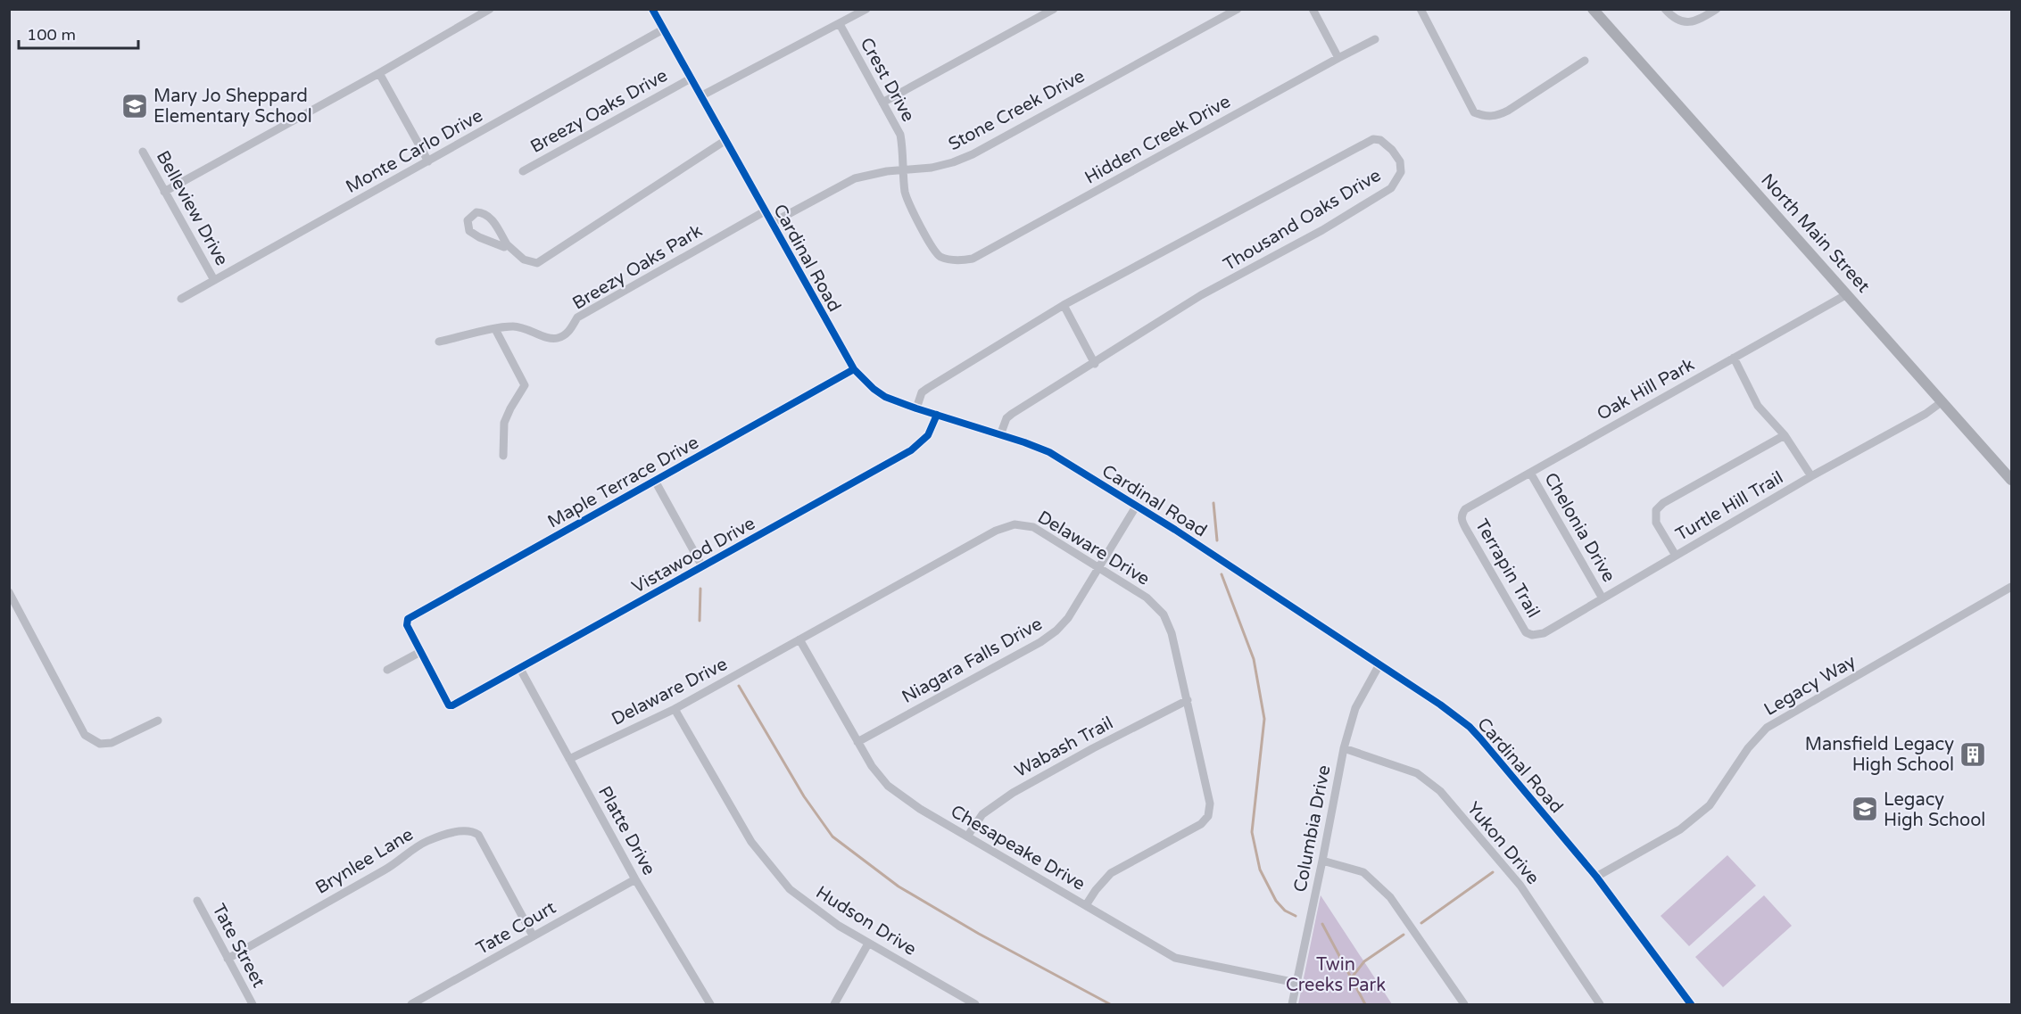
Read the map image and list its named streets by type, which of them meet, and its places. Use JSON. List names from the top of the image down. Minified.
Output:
{"streets":{"main road":["North Main Street"],"street":["Crest Drive","Stone Creek Drive","Breezy Oaks Drive","Hidden Creek Drive","Monte Carlo Drive","Belleview Drive","Thousand Oaks Drive","Cardinal Road","Breezy Oaks Park","Oak Hill Park","Maple Terrace Drive","Turtle Hill Trail","Chelonia Drive","Delaware Drive","Vistawood Drive","Terrapin Trail","Niagara Falls Drive","Legacy Way","Wabash Trail","Columbia Drive","Platte Drive","Yukon Drive","Chesapeake Drive","Brynlee Lane","Hudson Drive","Tate Court","Tate Street"]},"crossings":[["Crest Drive","Stone Creek Drive"],["Crest Drive","Hidden Creek Drive"],["Stone Creek Drive","Cardinal Road"],["Breezy Oaks Drive","Cardinal Road"],["Monte Carlo Drive","Belleview Drive"],["Monte Carlo Drive","Cardinal Road"],["Thousand Oaks Drive","Cardinal Road"],["North Main Street","Oak Hill Park"],["North Main Street","Turtle Hill Trail"],["Cardinal Road","Breezy Oaks Park"],["Cardinal Road","Maple Terrace Drive"],["Cardinal Road","Vistawood Drive"],["Cardinal Road","Niagara Falls Drive"],["Cardinal Road","Legacy Way"],["Cardinal Road","Columbia Drive"],["Oak Hill Park","Chelonia Drive"],["Oak Hill Park","Terrapin Trail"],["Maple Terrace Drive","Vistawood Drive"],["Turtle Hill Trail","Chelonia Drive"],["Turtle Hill Trail","Terrapin Trail"],["Delaware Drive","Niagara Falls Drive"],["Delaware Drive","Wabash Trail"],["Delaware Drive","Platte Drive"],["Delaware Drive","Chesapeake Drive"],["Delaware Drive","Hudson Drive"],["Vistawood Drive","Platte Drive"],["Niagara Falls Drive","Chesapeake Drive"],["Wabash Trail","Chesapeake Drive"],["Columbia Drive","Yukon Drive"],["Columbia Drive","Chesapeake Drive"],["Platte Drive","Tate Court"],["Brynlee Lane","Tate Court"],["Brynlee Lane","Tate Street"]],"parks":["Twin Creeks Park"],"places":{"school or university":["Mary Jo Sheppard Elementary School","Legacy High School"],"building":["Mansfield Legacy High School"]},"scale_bar":"100 m"}
